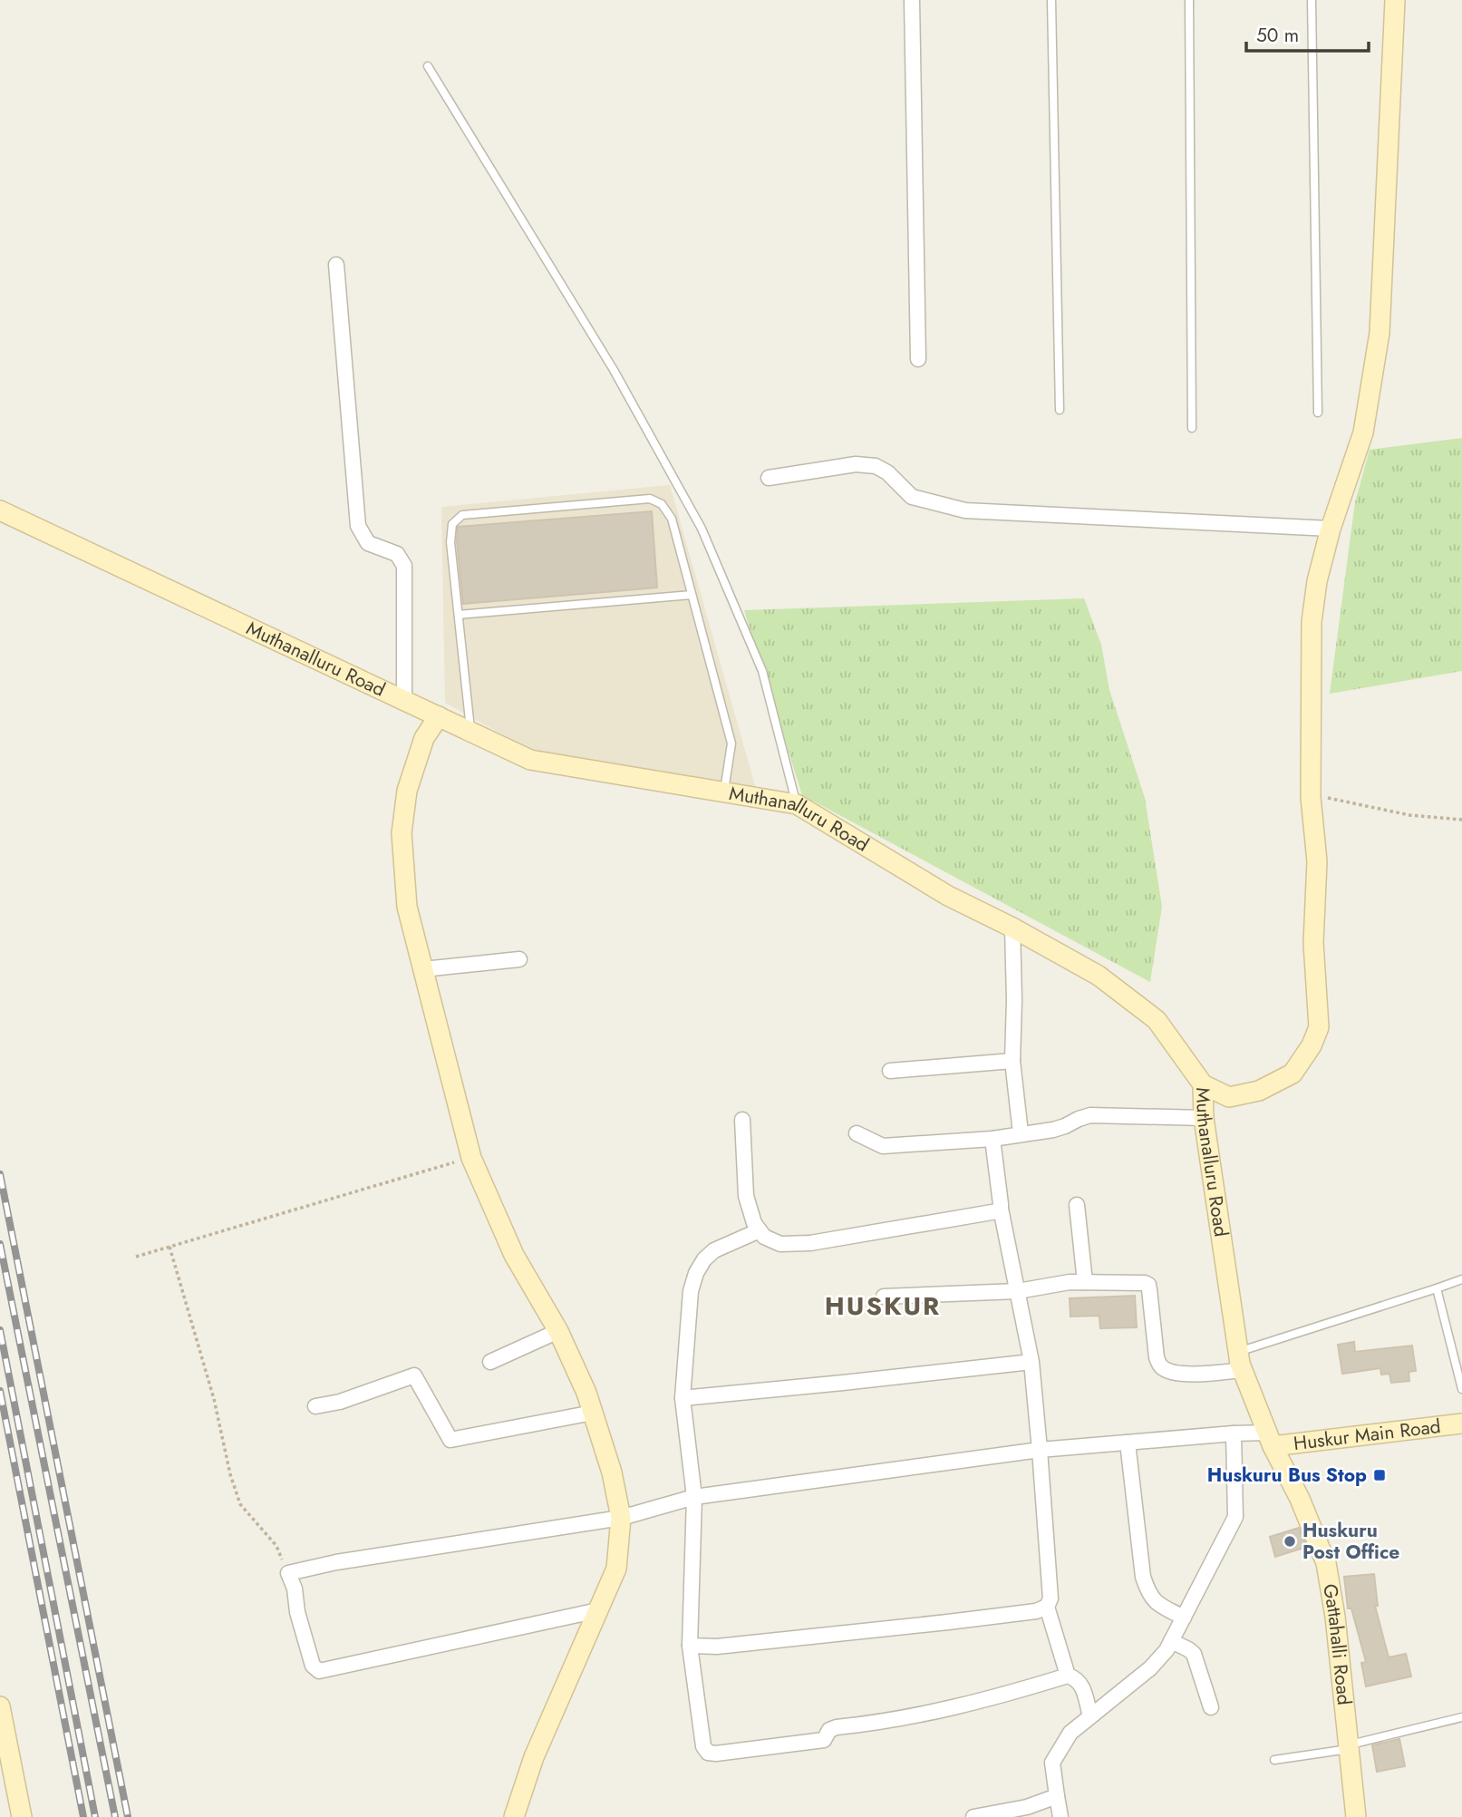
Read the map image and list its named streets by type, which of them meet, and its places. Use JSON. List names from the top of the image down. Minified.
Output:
{"streets":{"street":["Muthanalluru Road","Huskur Main Road","Gattahalli Road"]},"crossings":[["Muthanalluru Road","Huskur Main Road"],["Muthanalluru Road","Gattahalli Road"],["Huskur Main Road","Gattahalli Road"]],"districts":["HUSKUR"],"places":{"transit":["Huskuru Bus Stop"],"other":["Huskuru Post Office"]},"scale_bar":"50 m"}
